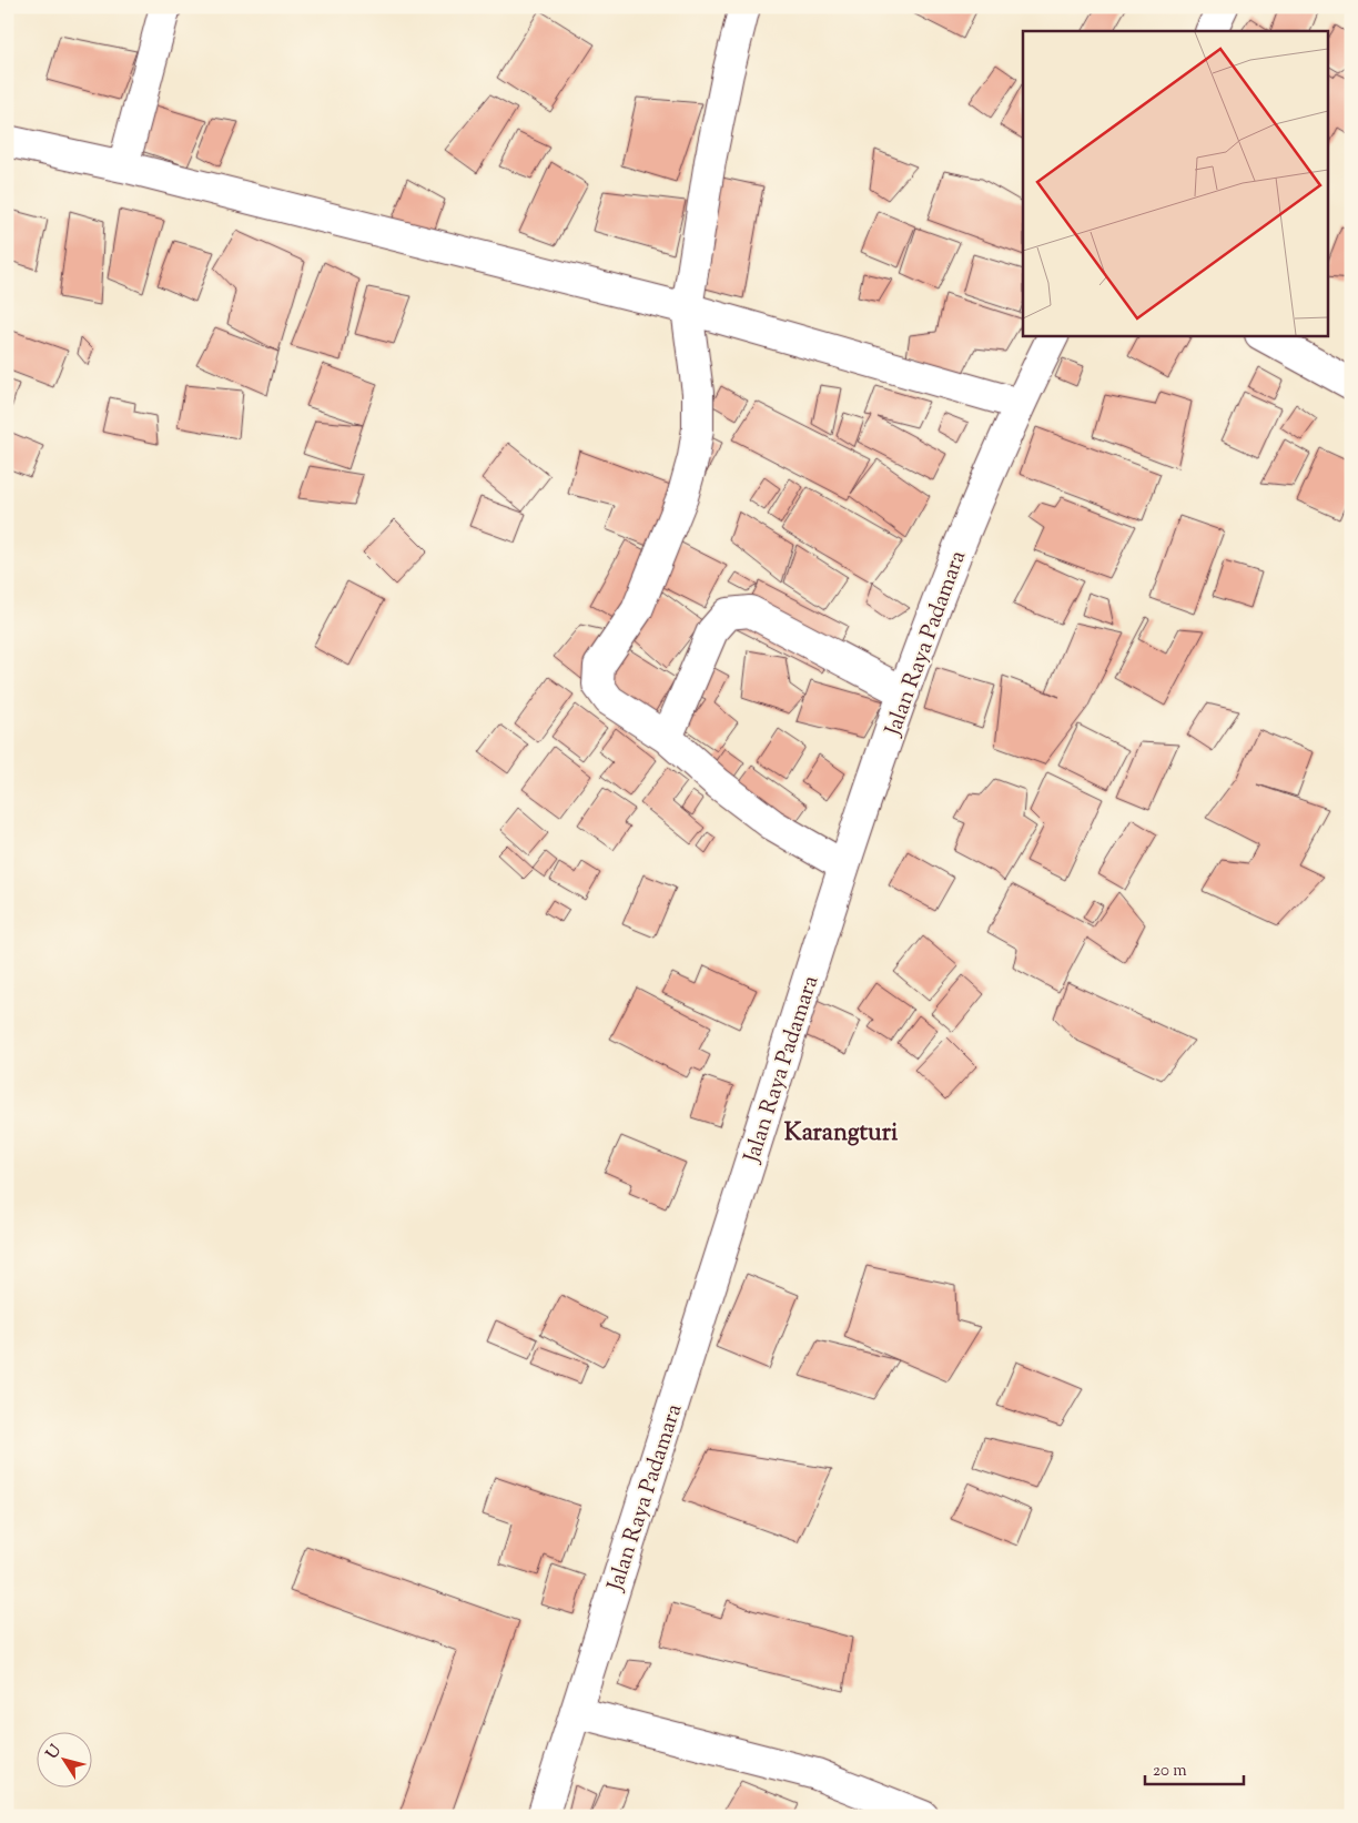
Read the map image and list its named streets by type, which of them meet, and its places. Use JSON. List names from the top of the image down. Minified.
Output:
{"streets":{"street":["Jalan Raya Padamara"]},"districts":["Karangturi"],"scale_bar":"20 m","north":"top left"}
